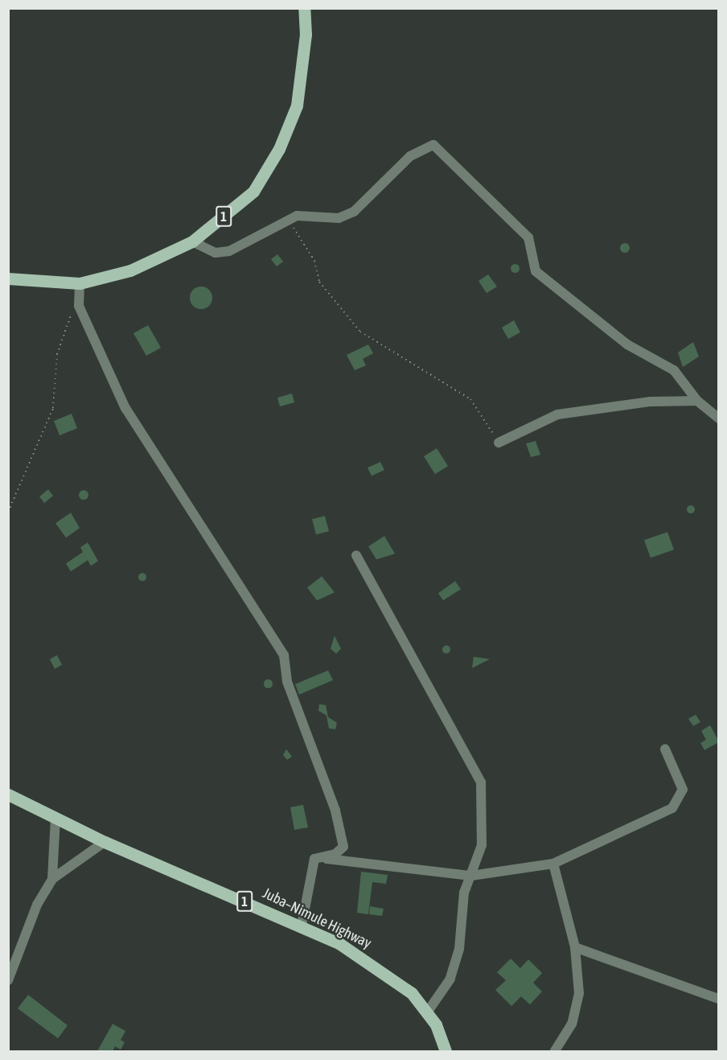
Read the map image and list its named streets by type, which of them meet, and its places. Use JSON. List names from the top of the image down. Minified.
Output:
{"streets":{"main road":["1","Juba–Nimule Highway"]}}
